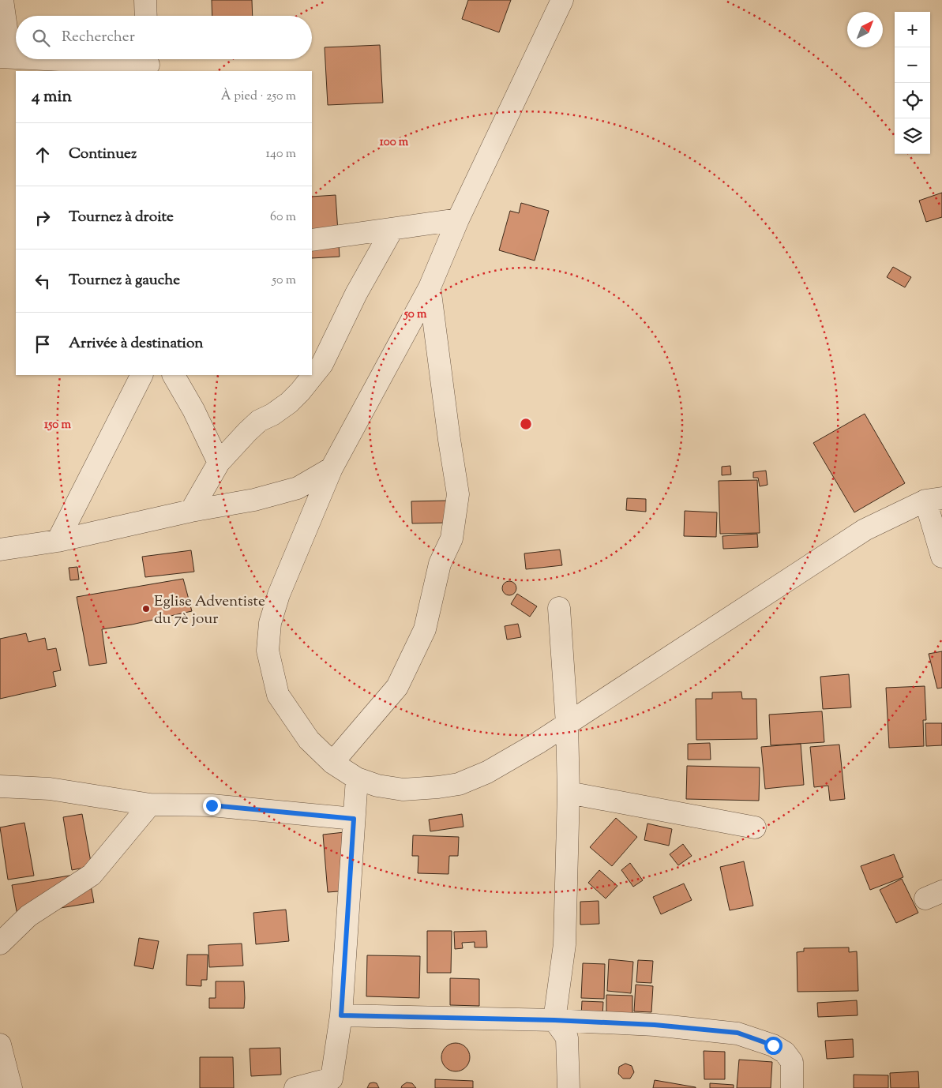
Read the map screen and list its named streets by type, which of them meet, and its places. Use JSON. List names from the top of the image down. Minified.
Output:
{"places":["Eglise Adventiste du 7è jour"],"north":"top right","page":{"map_buttons":["+","−"],"search":"Rechercher","heading":["4 min","À pied · 250 m"],"list":[["Continuez","140 m"],["Tournez à droite","60 m"],["Tournez à gauche","50 m"],"Arrivée à destination"]},"rings":["100 m","50 m","150 m"]}
